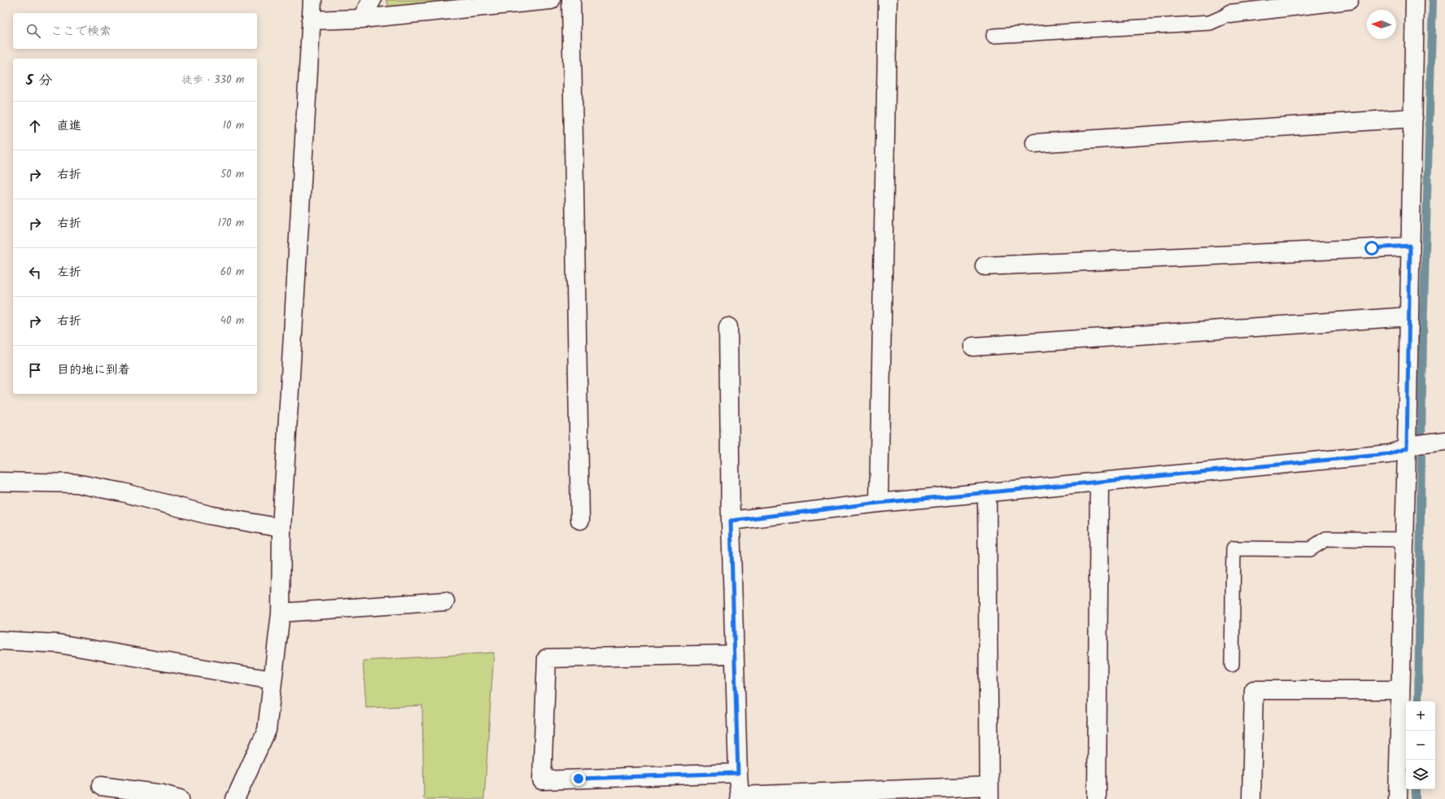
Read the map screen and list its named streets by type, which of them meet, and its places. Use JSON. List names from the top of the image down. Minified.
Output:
{"north":"left","page":{"search":"ここで検索","heading":["5 分","徒歩 · 330 m"],"list":[["直進","10 m"],["右折","50 m"],["右折","170 m"],["左折","60 m"],["右折","40 m"],"目的地に到着"],"map_buttons":["+","−"]}}
